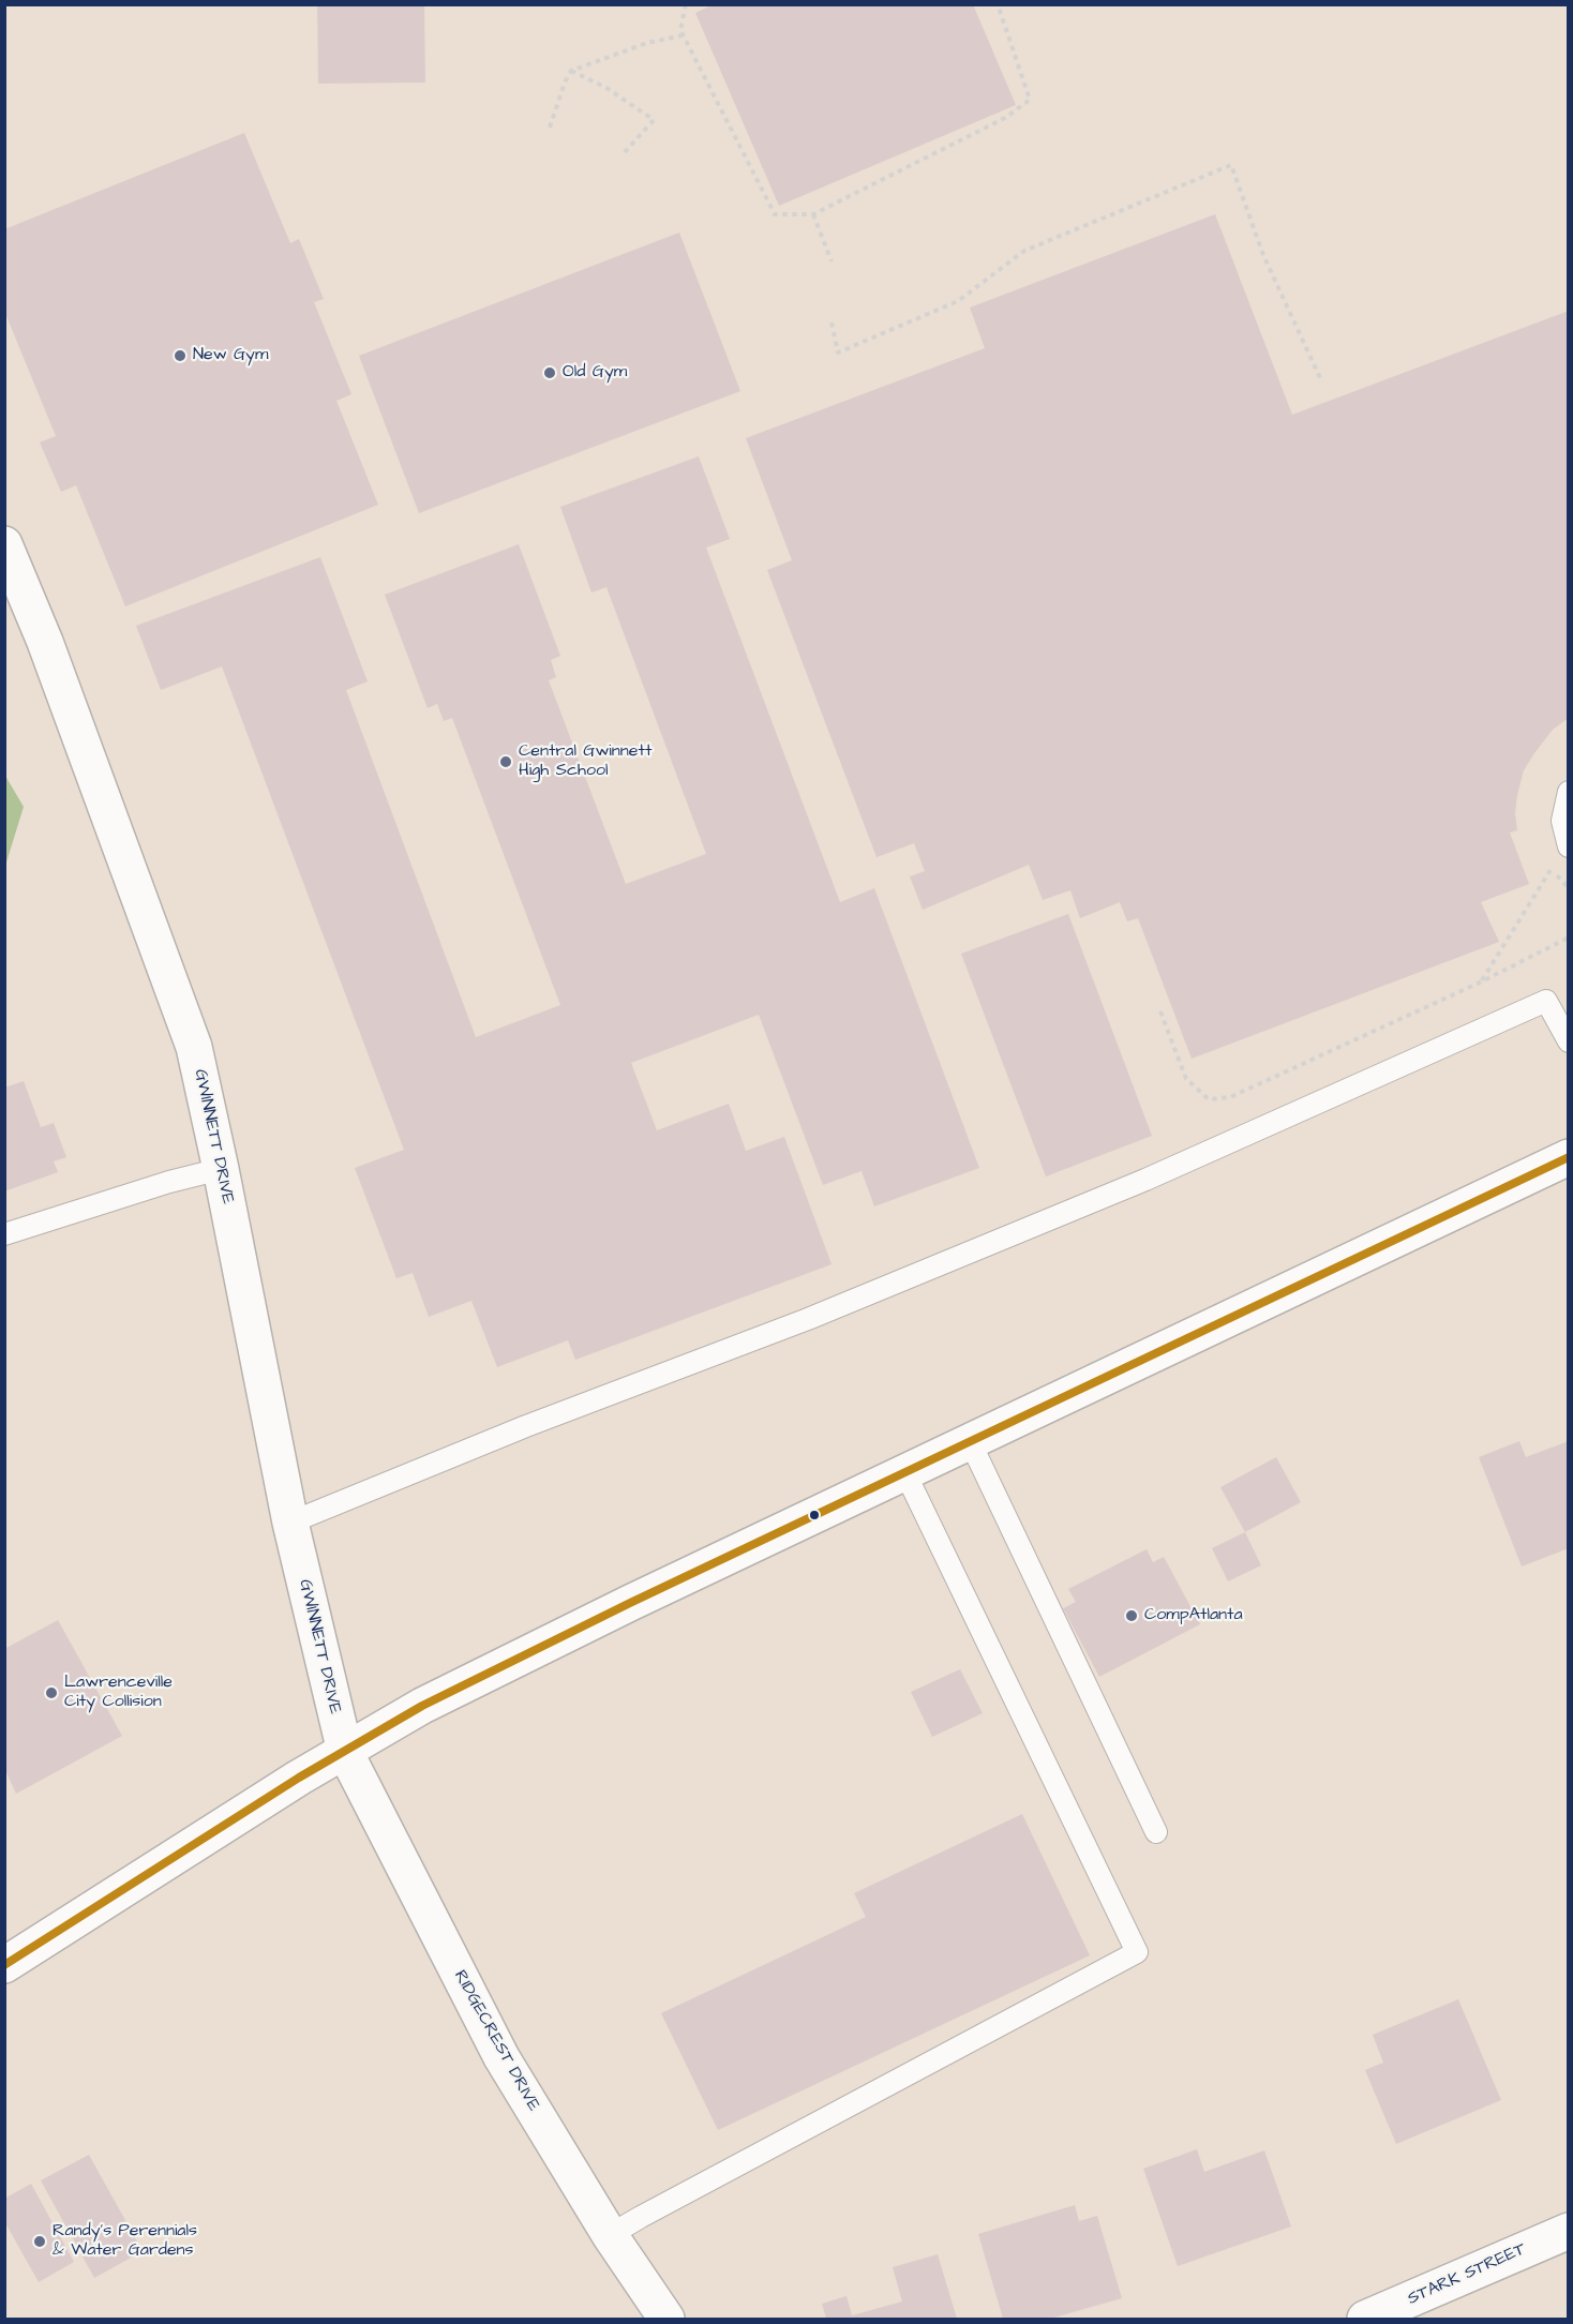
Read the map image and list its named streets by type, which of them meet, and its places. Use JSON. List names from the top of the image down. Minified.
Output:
{"streets":{"street":["GWINNETT DRIVE","RIDGECREST DRIVE","STARK STREET"]},"crossings":[["GWINNETT DRIVE","RIDGECREST DRIVE"]],"places":["New Gym","Old Gym","Central Gwinnett High School","CompAtlanta","Lawrenceville City Collision","Randy's Perennials & Water Gardens"]}
